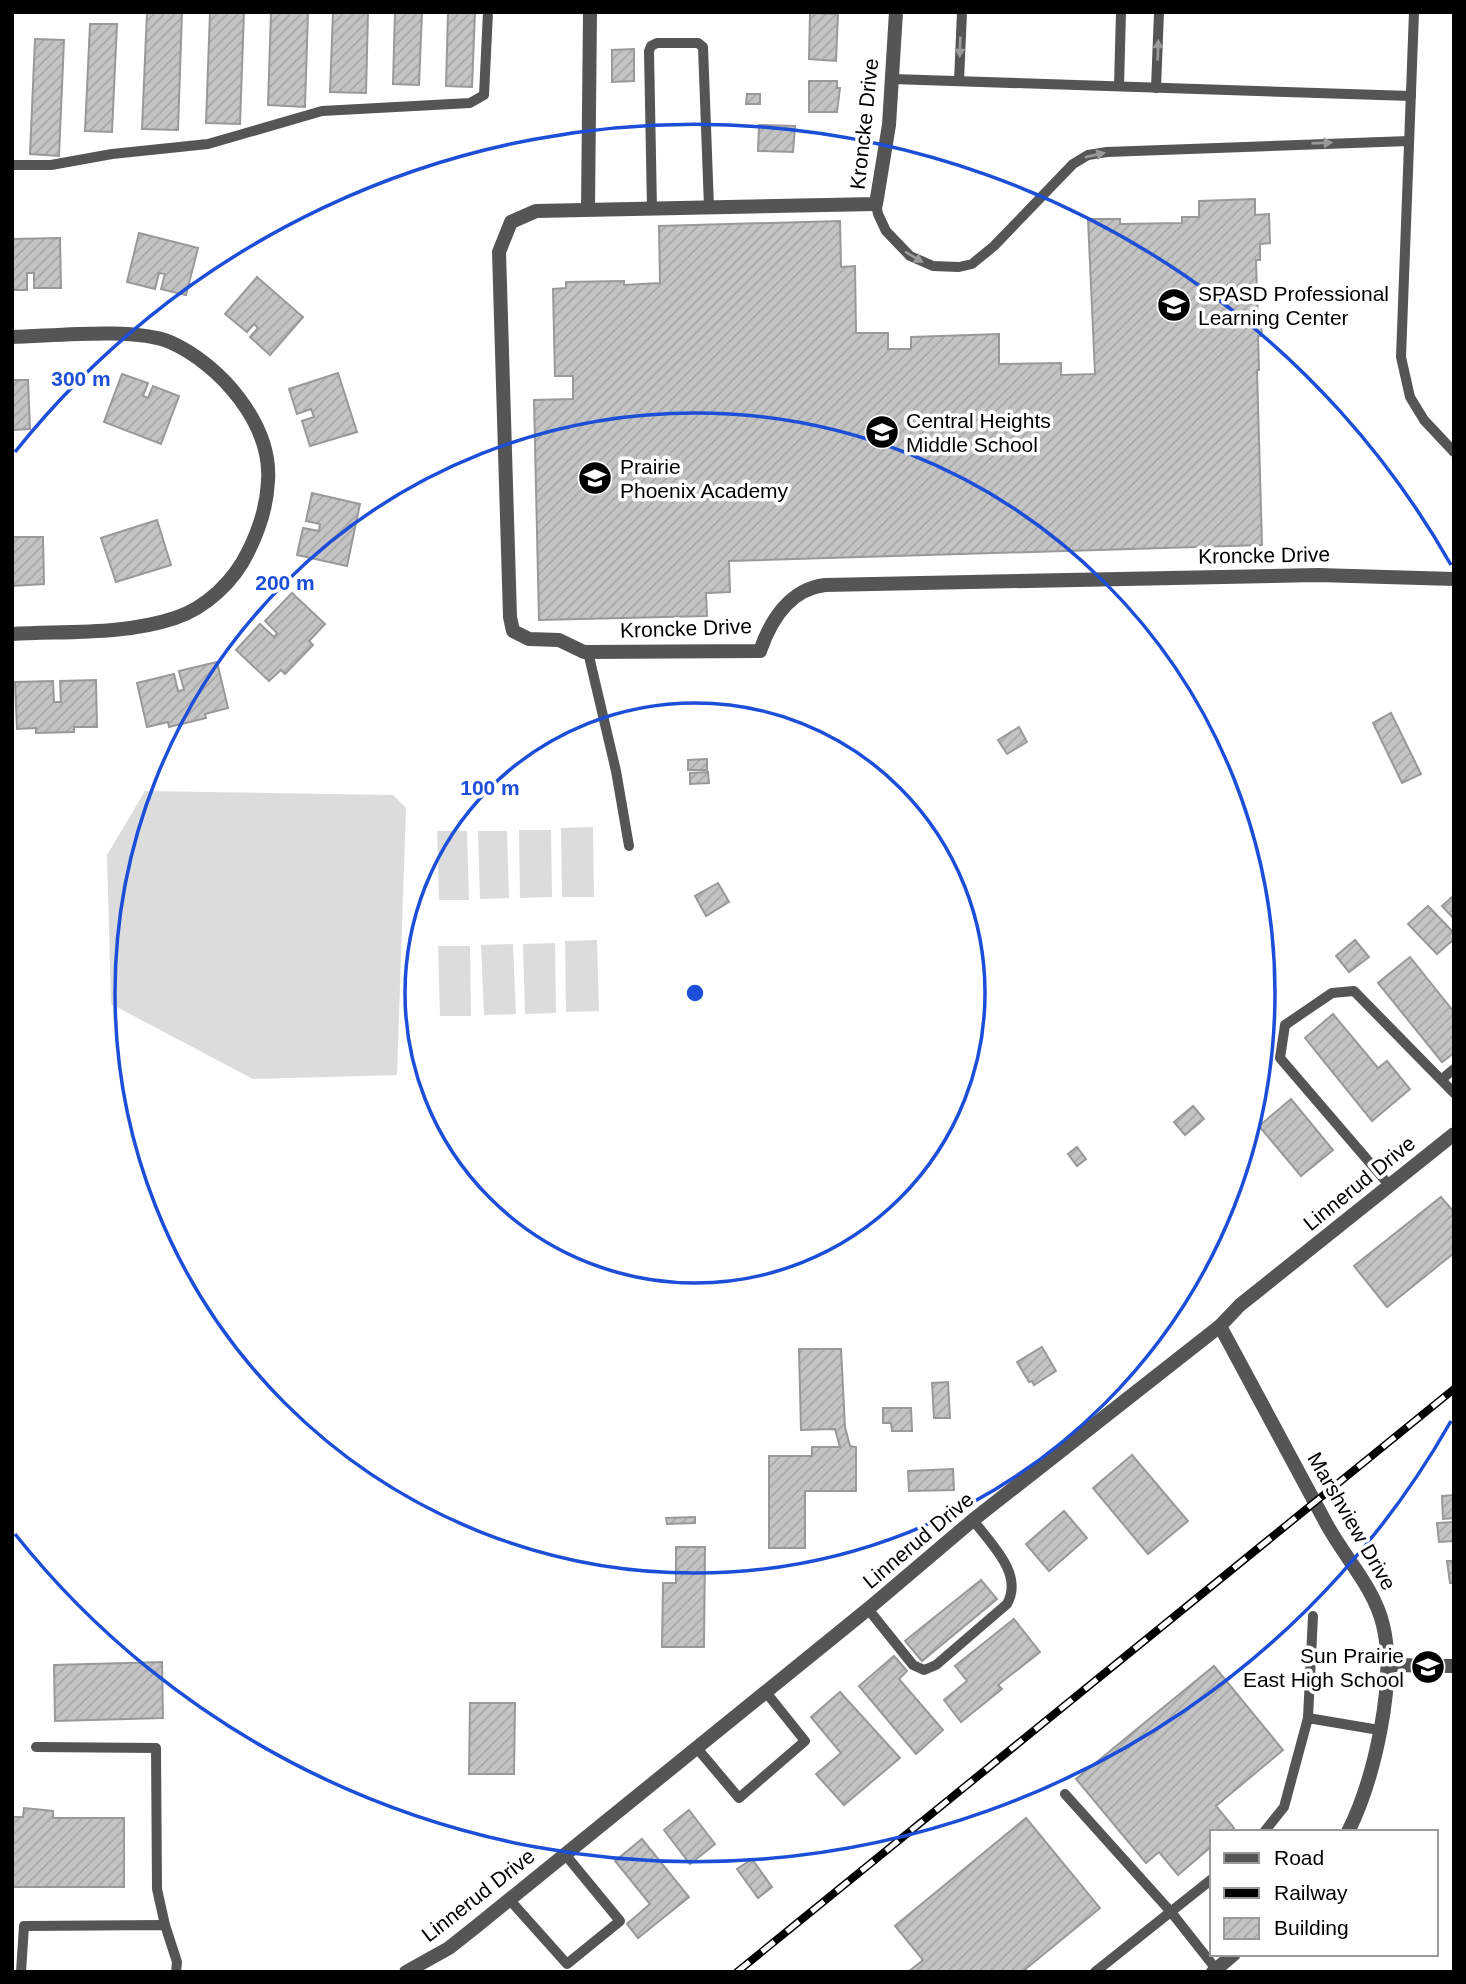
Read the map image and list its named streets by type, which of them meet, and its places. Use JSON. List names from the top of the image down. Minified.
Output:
{"streets":{"street":["Kroncke Drive","Linnerud Drive","Marshview Drive"]},"crossings":[["Linnerud Drive","Marshview Drive"]],"places":{"school or university":["SPASD Professional Learning Center","Central Heights Middle School","Prairie Phoenix Academy","Sun Prairie East High School"]},"legend":["Road","Railway","Building"],"rings":["300 m","200 m","100 m"]}
